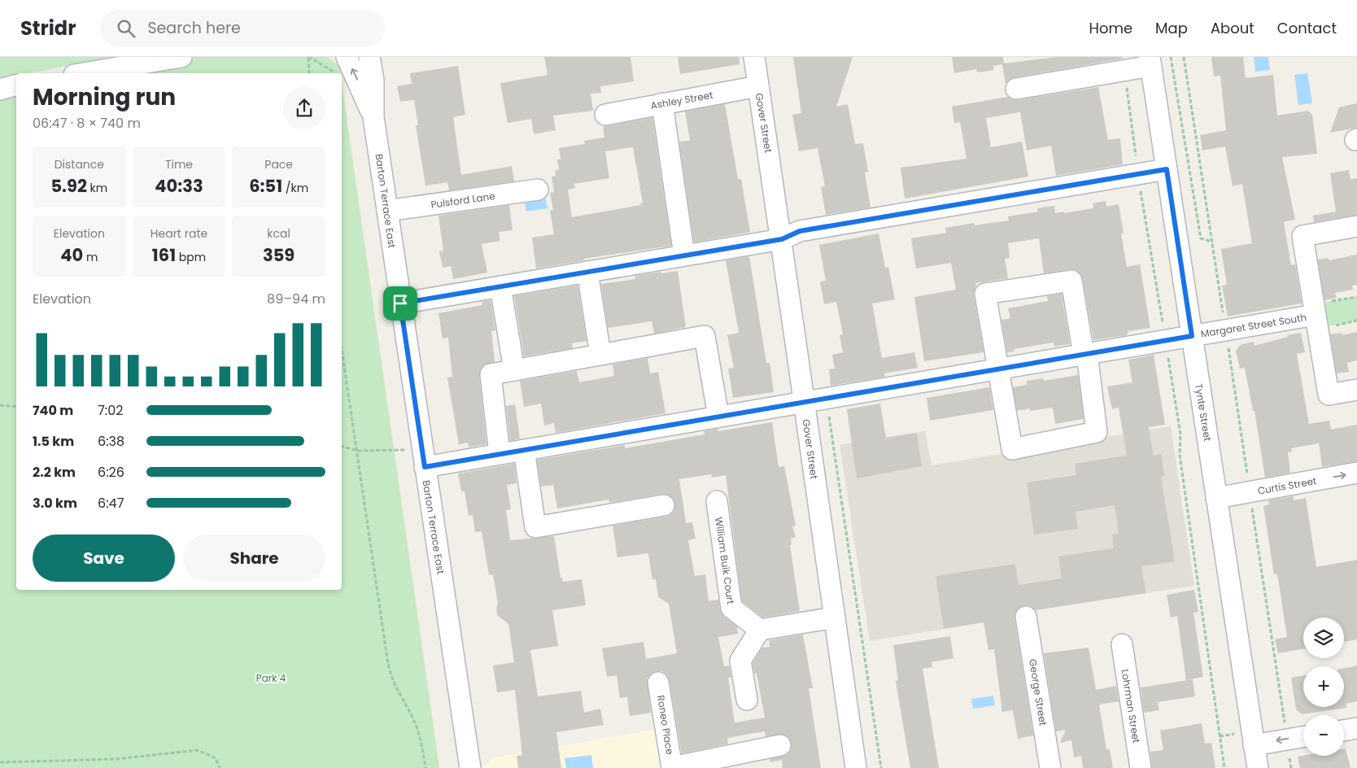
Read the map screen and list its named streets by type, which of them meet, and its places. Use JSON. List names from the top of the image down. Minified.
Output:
{"streets":{"street":["Ashley Street","Gover Street","Pulsford Lane","Barton Terrace East","Margaret Street South","Tynte Street","Curtis Street","William Buik Court","George Street","Lohrman Street","Roneo Place"]},"crossings":[["Ashley Street","Gover Street"],["Gover Street","Margaret Street South"],["Pulsford Lane","Barton Terrace East"],["Barton Terrace East","Margaret Street South"],["Margaret Street South","Tynte Street"],["Tynte Street","Curtis Street"]],"one_way":["Curtis Street"],"parks":["Park 4"],"page":{"header":"Stridr","search":"Search here","nav":["Home","Map","About","Contact"],"heading":["Morning run","06:47 · 8 × 740 m"],"stats":[["Distance","5.92 km"],["Time","40:33"],["Pace","6:51 /km"],["Elevation","40 m"],["Heart rate","161 bpm"],["kcal","359"]],"chart":["Elevation","89–94 m"],"list":[{"name":"740 m","note":"7:02"},{"name":"1.5 km","note":"6:38"},{"name":"2.2 km","note":"6:26"},{"name":"3.0 km","note":"6:47"}],"buttons":["Save","Share"],"map_buttons":["+","−"]}}
